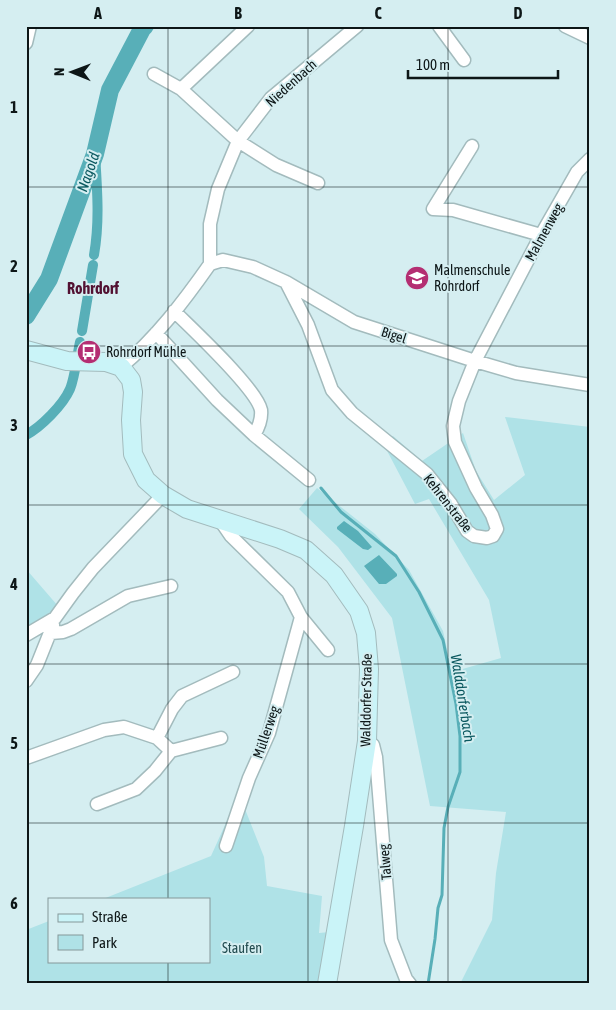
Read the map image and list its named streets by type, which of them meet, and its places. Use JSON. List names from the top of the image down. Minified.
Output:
{"streets":{"street":["Niedenbach","Malmenweg","Bigel","Kehrenstraße","Walddorfer Straße","Müllerweg","Talweg"]},"crossings":[["Niedenbach","Bigel"],["Malmenweg","Bigel"],["Malmenweg","Kehrenstraße"],["Bigel","Kehrenstraße"],["Walddorfer Straße","Talweg"]],"districts":["Rohrdorf"],"water":["Nagold","Walddorferbach"],"parks":["Staufen"],"places":{"school or university":["Malmenschule Rohrdorf"],"bus stop":["Rohrdorf Mühle"]},"legend":["Straße","Park"],"scale_bar":"100 m","north":"left","grid":{"columns":["A","B","C","D"],"rows":["1","2","3","4","5","6"]}}
